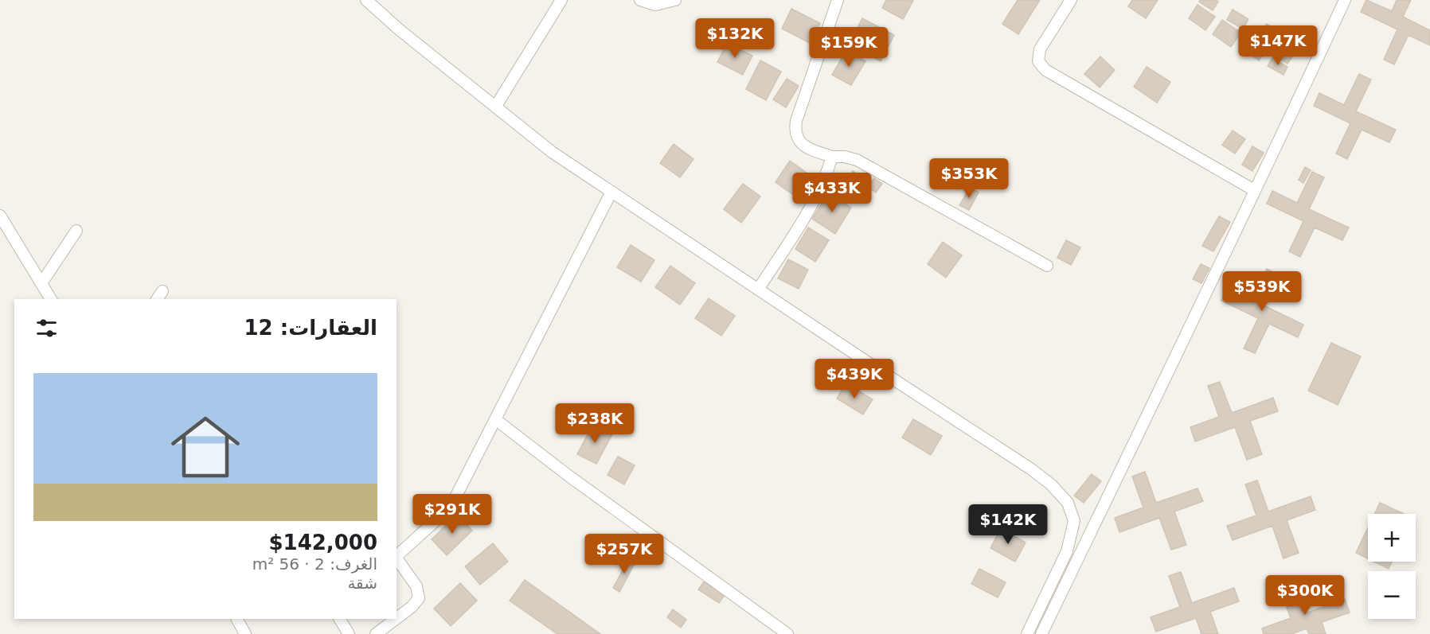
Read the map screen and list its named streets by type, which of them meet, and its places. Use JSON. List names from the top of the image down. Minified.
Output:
{"page":{"price":["$132K","$147K","$159K","$353K","$433K","$539K","$439K","$238K","$291K","$142K","$257K","$300K"],"heading":"العقارات: 12","list":[{"name":"$142,000","note":"الغرف: 2 · 56 m² · شقة"}],"map_buttons":["+","−"]}}
